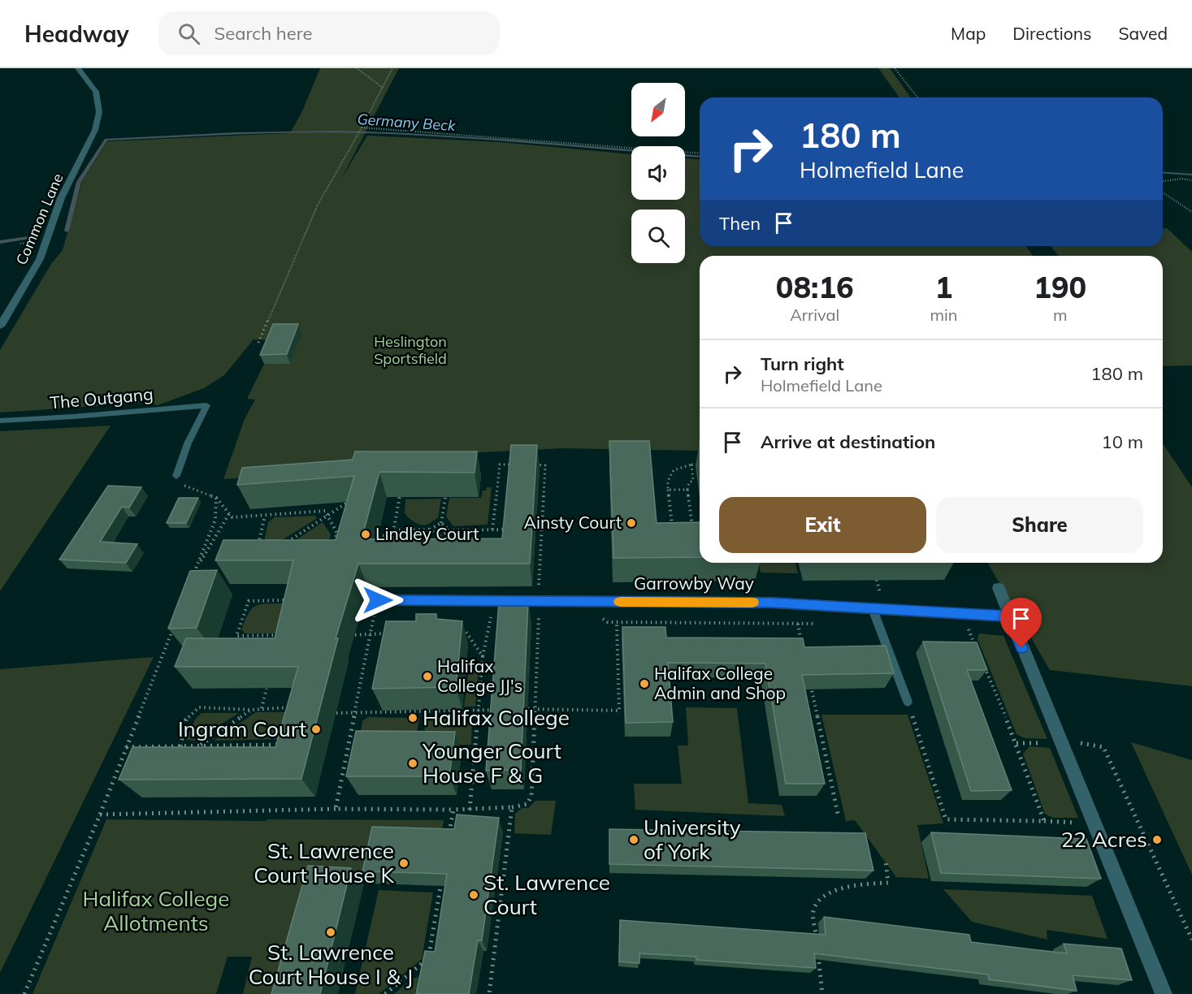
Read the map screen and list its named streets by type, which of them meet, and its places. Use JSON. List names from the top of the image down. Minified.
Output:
{"streets":{"street":["Common Lane","Garrowby Way"],"lane":["The Outgang"]},"water":["Germany Beck"],"parks":["Heslington Sportsfield","Halifax College Allotments"],"places":["Ainsty Court","Lindley Court","Halifax College JJ's","Halifax College Admin and Shop","Halifax College","Ingram Court","Younger Court House F & G","University of York","22 Acres","St. Lawrence Court House K","St. Lawrence Court","St. Lawrence Court House I & J"],"north":"bottom left","page":{"header":"Headway","search":"Search here","nav":["Map","Directions","Saved"],"turn":["180 m","Holmefield Lane"],"then":"Then","eta":["08:16","Arrival","1","min","190","m"],"list":[{"name":"Turn right","note":"Holmefield Lane","value":"180 m"},{"name":"Arrive at destination","value":"10 m"}],"buttons":["Exit","Share"]}}
